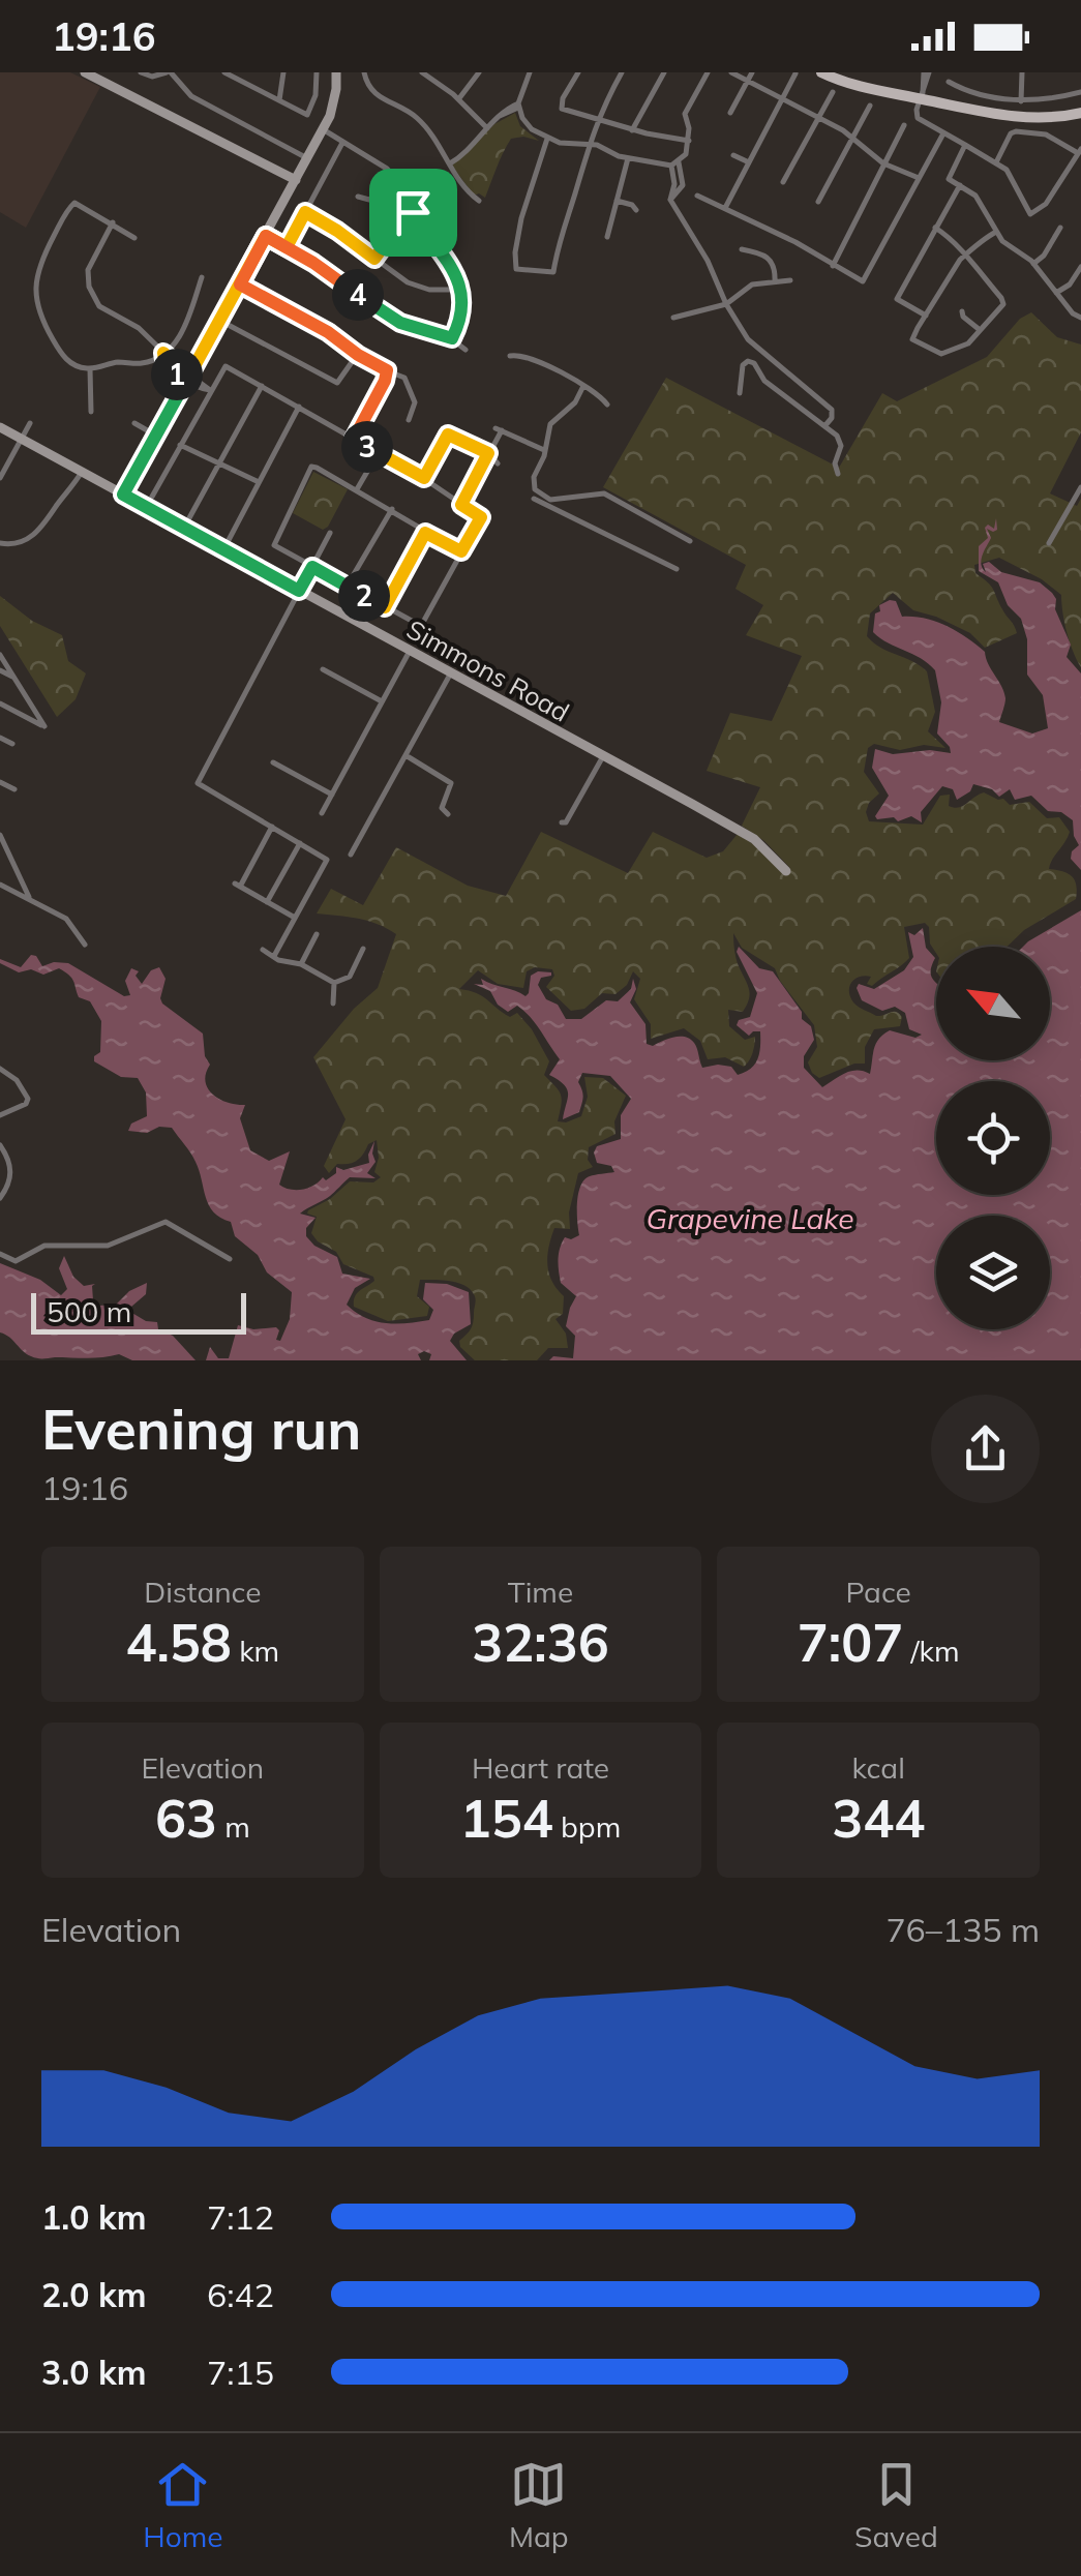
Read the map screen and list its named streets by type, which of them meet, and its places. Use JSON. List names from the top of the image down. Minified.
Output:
{"streets":{"street":["Simmons Road"]},"water":["Grapevine Lake"],"scale_bar":"500 m","north":"top left","page":{"status":"19:16","pins":["4","1","3","2"],"scale":"500 m","heading":["Evening run","19:16"],"stats":[["Distance","4.58 km"],["Time","32:36"],["Pace","7:07 /km"],["Elevation","63 m"],["Heart rate","154 bpm"],["kcal","344"]],"chart":["Elevation","76–135 m"],"list":[{"name":"1.0 km","note":"7:12"},{"name":"2.0 km","note":"6:42"},{"name":"3.0 km","note":"7:15"}],"tabs":["Home","Map","Saved"]}}
